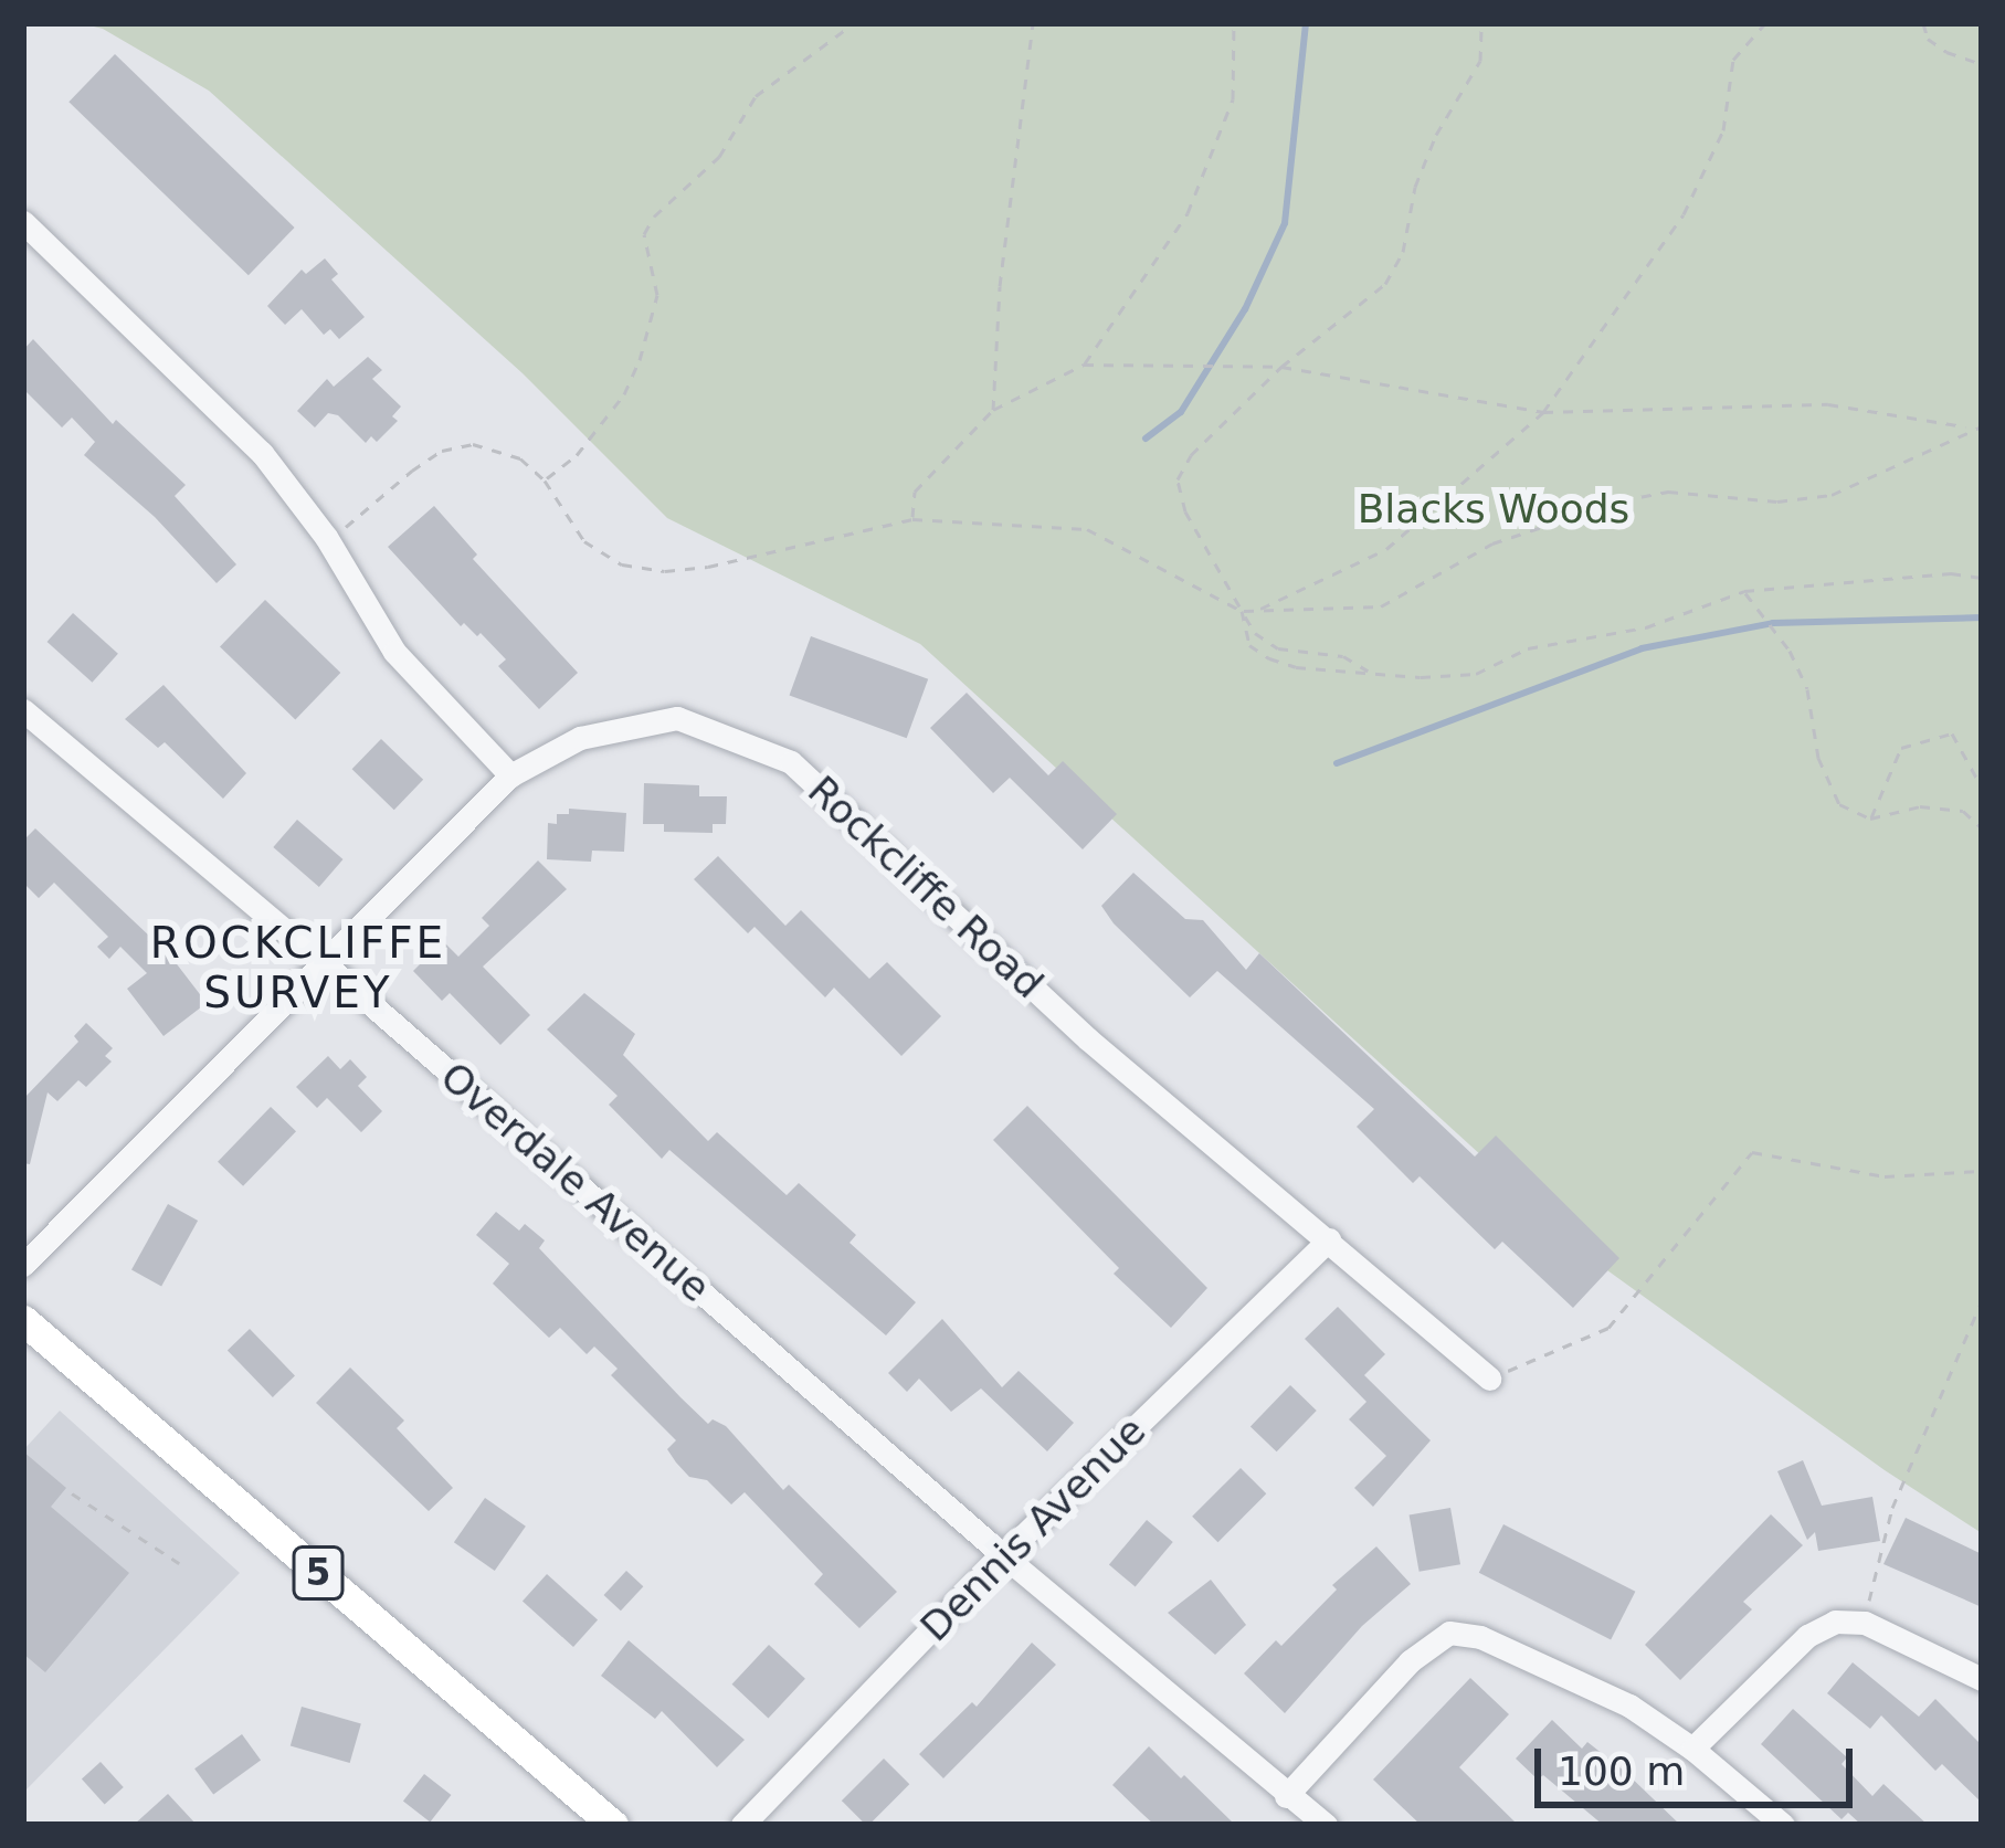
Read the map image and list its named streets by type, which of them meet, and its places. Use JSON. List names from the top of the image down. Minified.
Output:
{"streets":{"main road":["5"],"street":["Rockcliffe Road","Overdale Avenue","Dennis Avenue"]},"crossings":[["Rockcliffe Road","Overdale Avenue"],["Rockcliffe Road","Dennis Avenue"],["Overdale Avenue","Dennis Avenue"]],"districts":["ROCKCLIFFE SURVEY"],"parks":["Blacks Woods"],"scale_bar":"100 m"}
